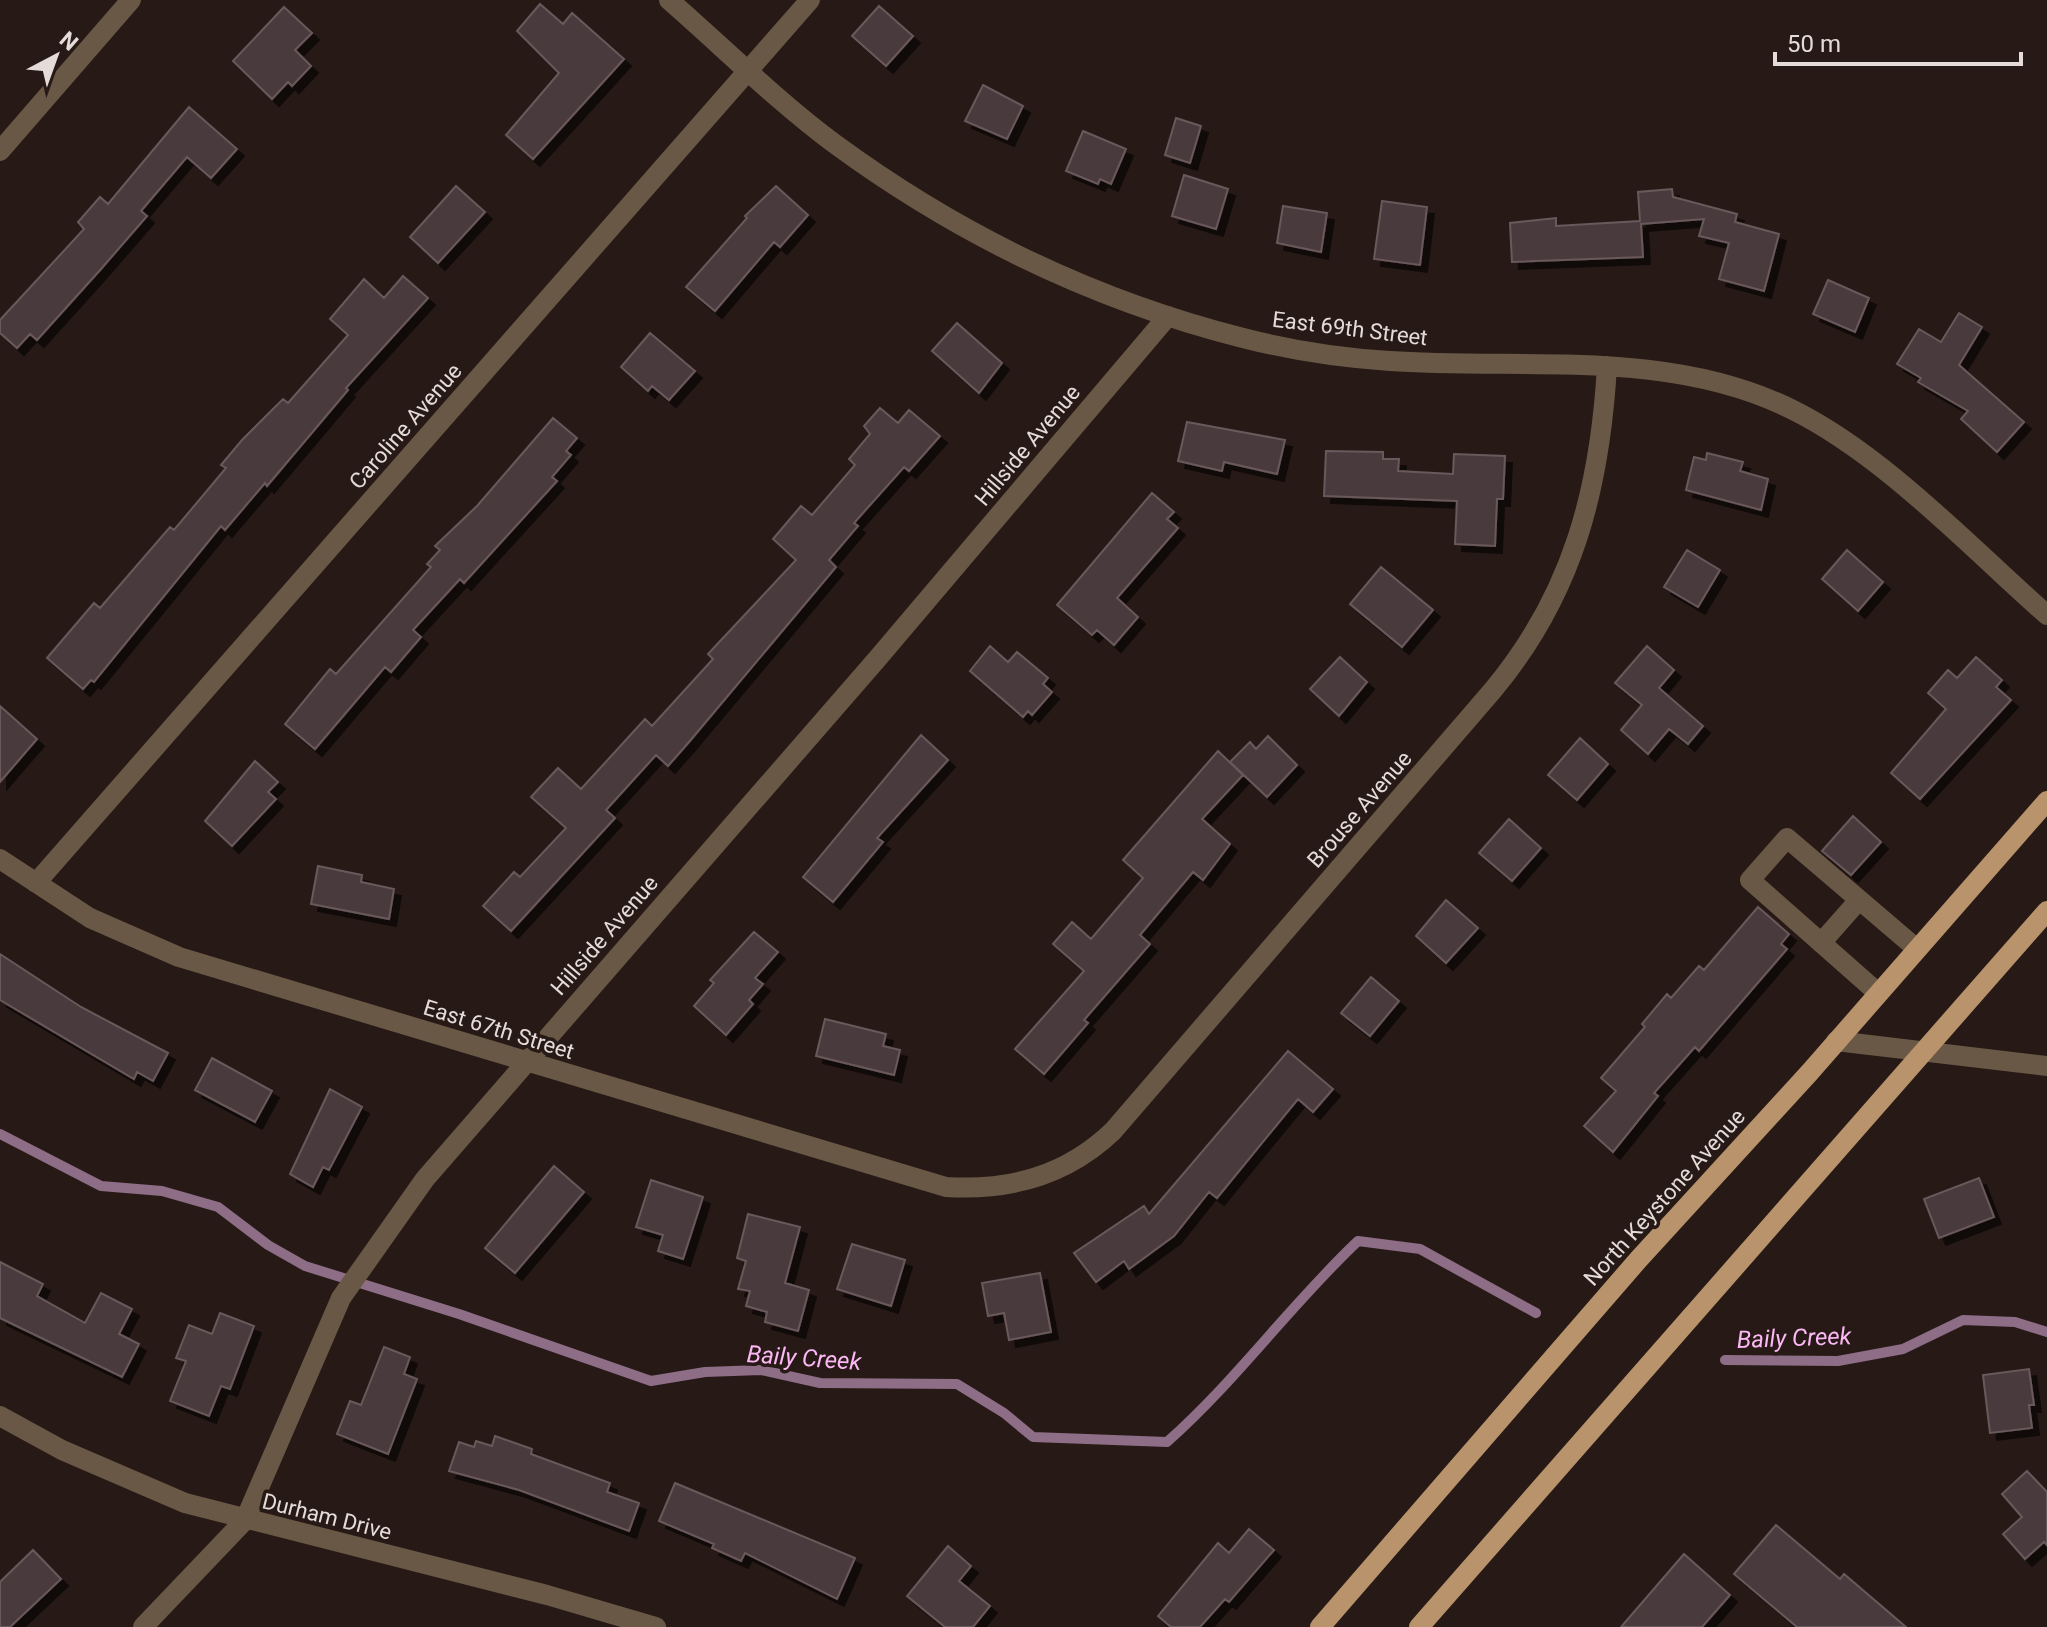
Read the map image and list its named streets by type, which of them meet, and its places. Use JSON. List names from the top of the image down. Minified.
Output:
{"streets":{"main road":["North Keystone Avenue"],"street":["East 69th Street","Caroline Avenue","Hillside Avenue","Brouse Avenue","East 67th Street","Durham Drive"]},"crossings":[["East 69th Street","Caroline Avenue"],["East 69th Street","Hillside Avenue"],["East 69th Street","Brouse Avenue"],["Caroline Avenue","East 67th Street"],["Hillside Avenue","East 67th Street"],["Hillside Avenue","Durham Drive"],["Brouse Avenue","East 67th Street"]],"water":["Baily Creek"],"scale_bar":"50 m","north":"top right"}
